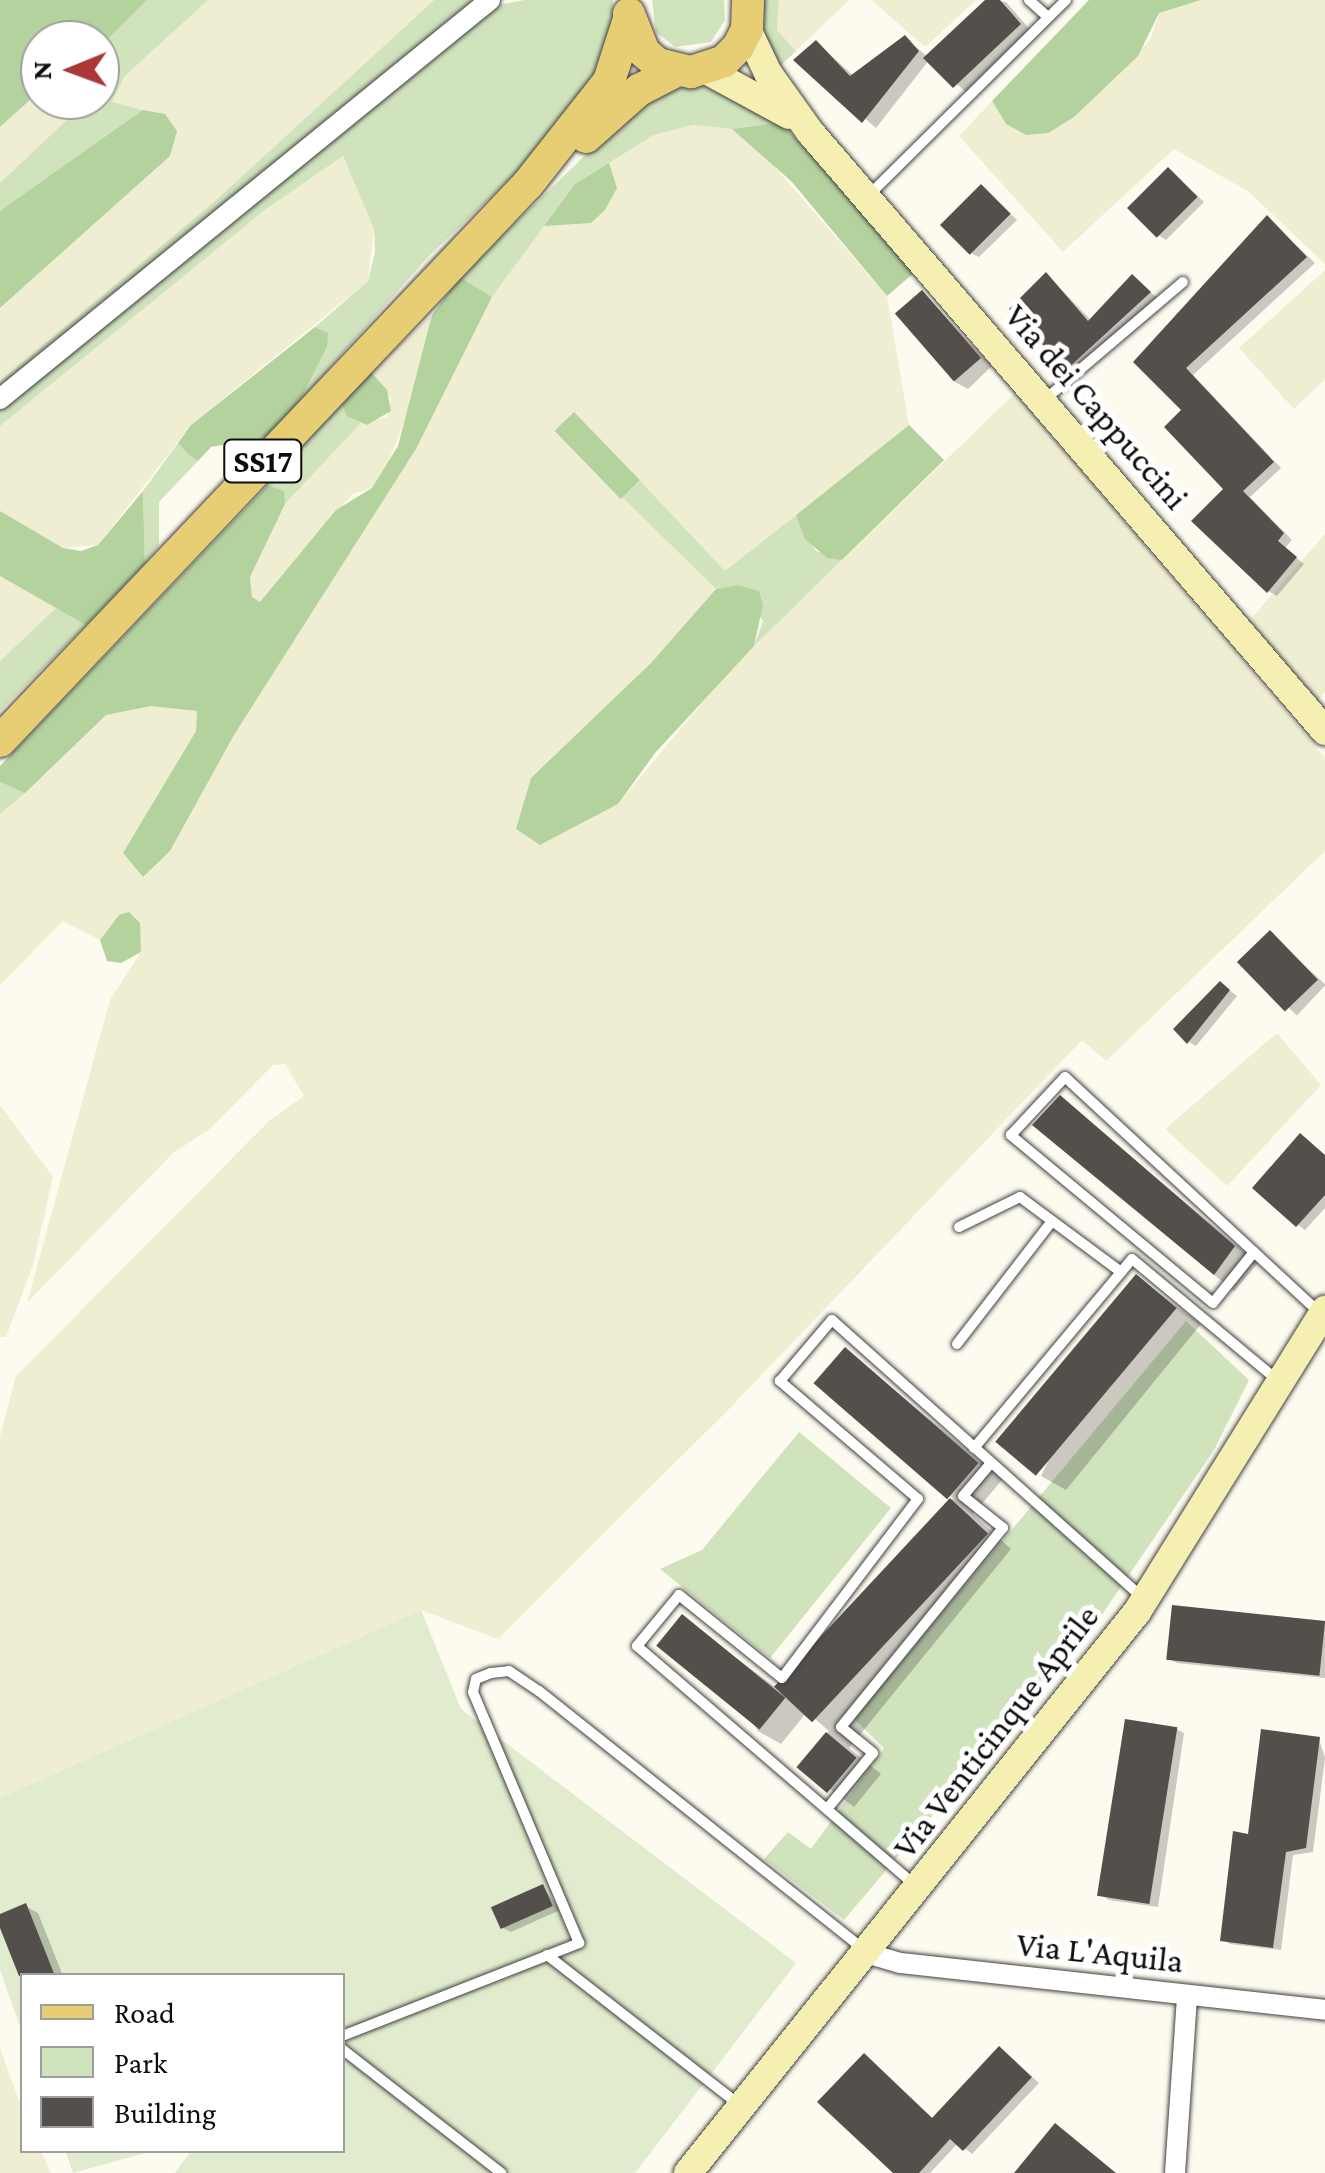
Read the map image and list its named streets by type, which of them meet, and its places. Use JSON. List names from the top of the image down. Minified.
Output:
{"streets":{"main road":["SS17"],"street":["Via dei Cappuccini","Via Venticinque Aprile","Via L'Aquila"]},"crossings":[["Via dei Cappuccini","SS17"],["Via Venticinque Aprile","Via L'Aquila"]],"legend":["Road","Park","Building"],"north":"left"}
